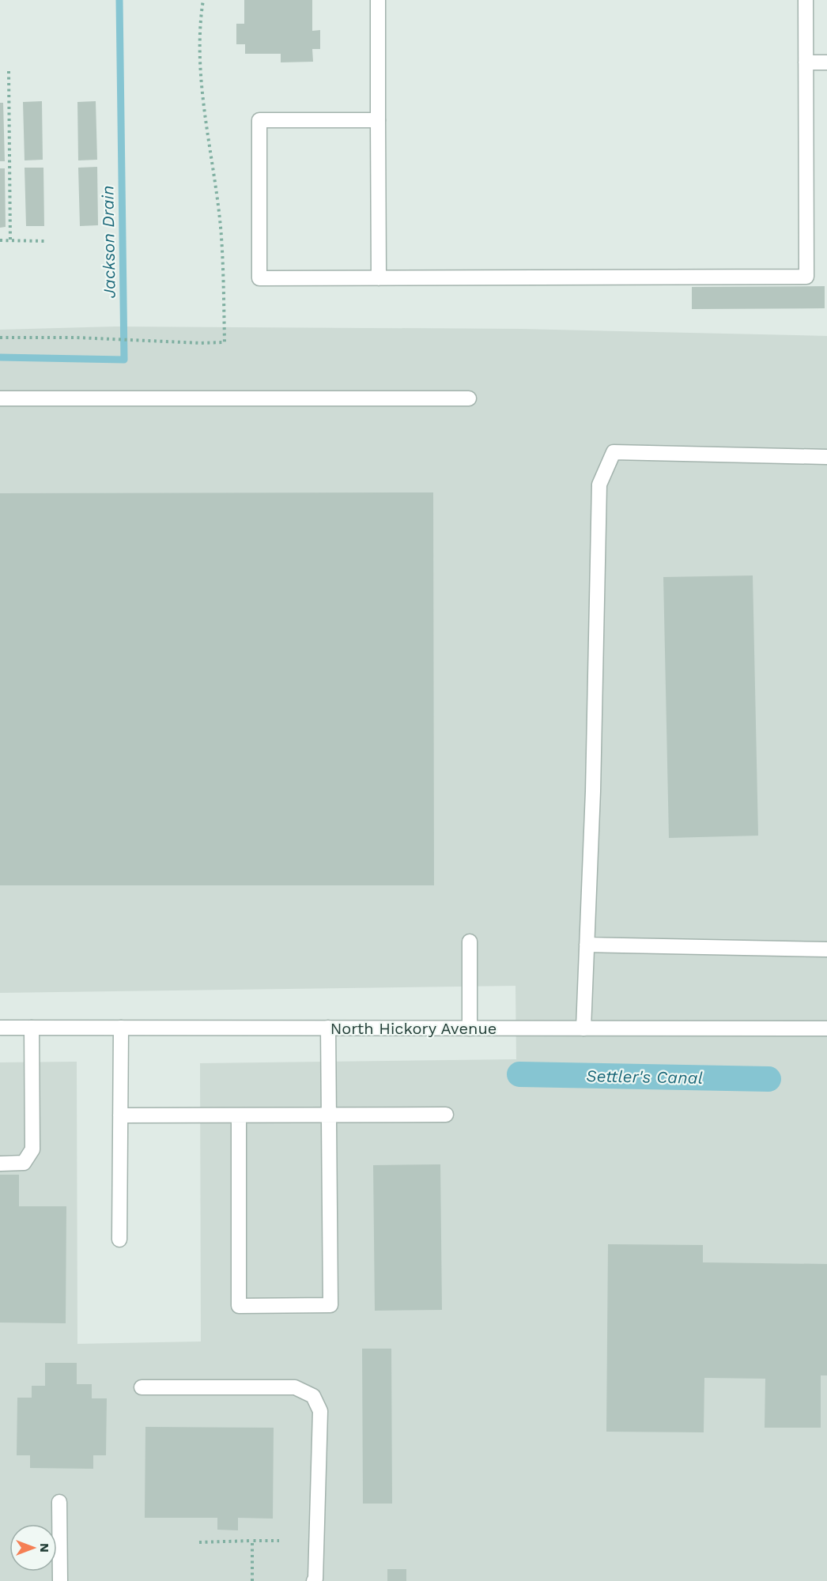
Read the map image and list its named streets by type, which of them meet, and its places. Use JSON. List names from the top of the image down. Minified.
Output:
{"streets":{"street":["North Hickory Avenue"]},"water":["Jackson Drain","Settler's Canal"],"north":"right"}
